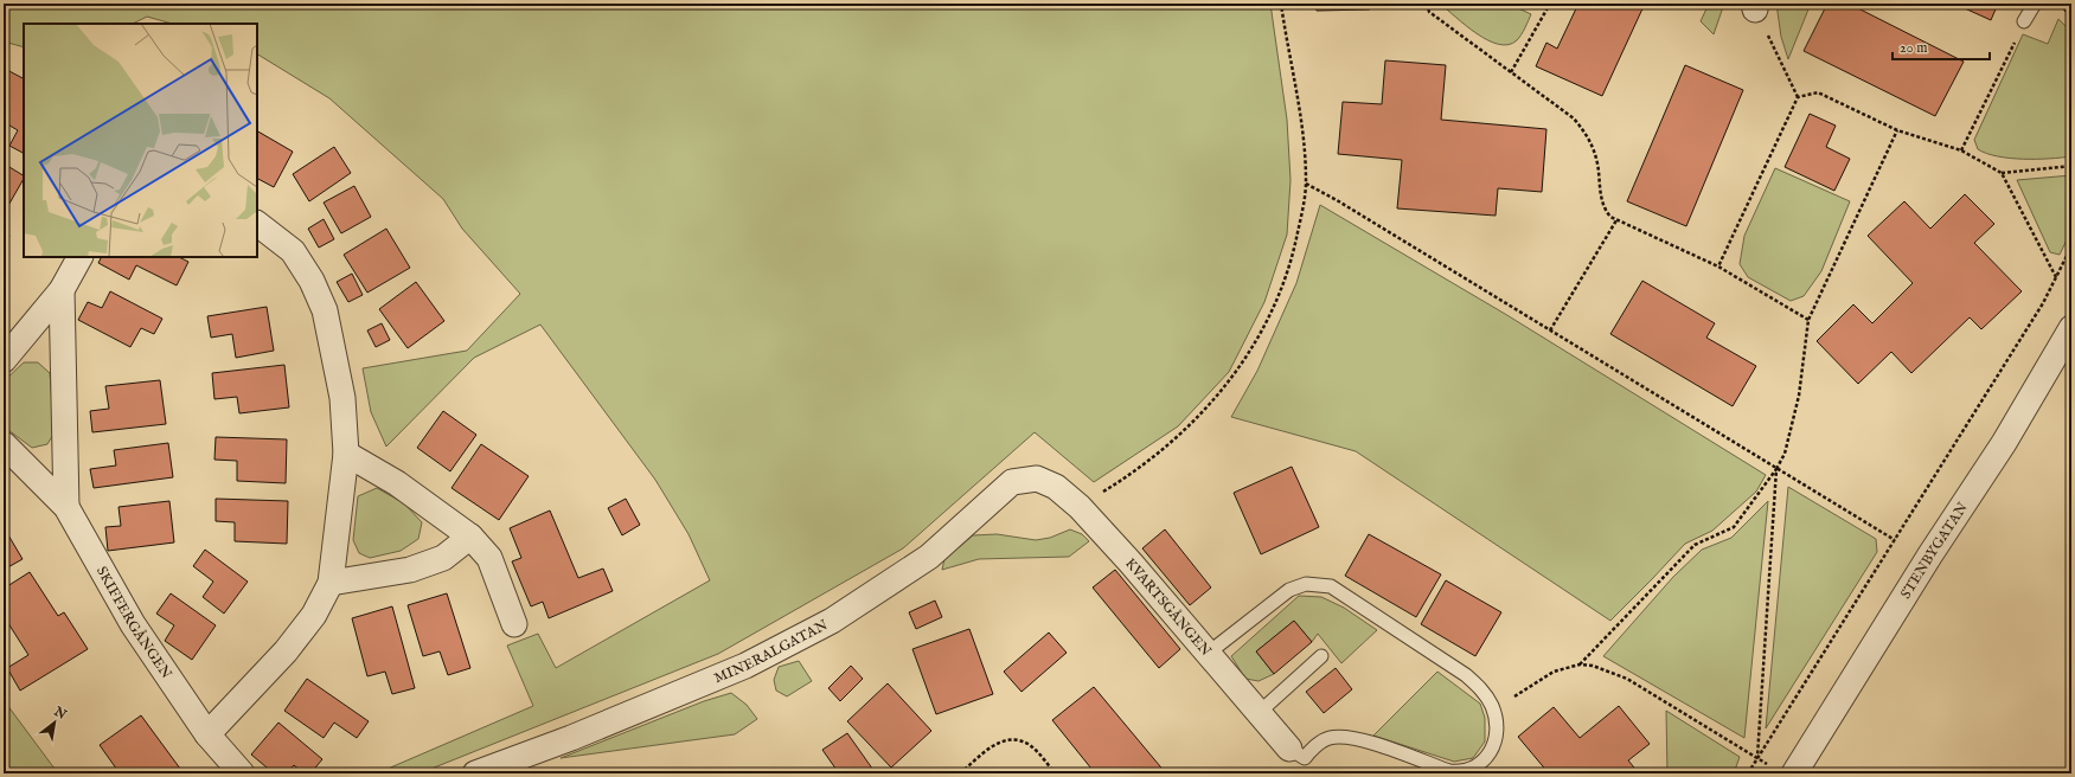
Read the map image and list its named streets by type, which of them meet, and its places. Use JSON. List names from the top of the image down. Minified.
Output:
{"streets":{"street":["STENBYGATAN","KVARTSGÅNGEN","SKIFFERGÅNGEN","MINERALGATAN"]},"crossings":[["KVARTSGÅNGEN","MINERALGATAN"]],"scale_bar":"20 m","north":"top right"}
